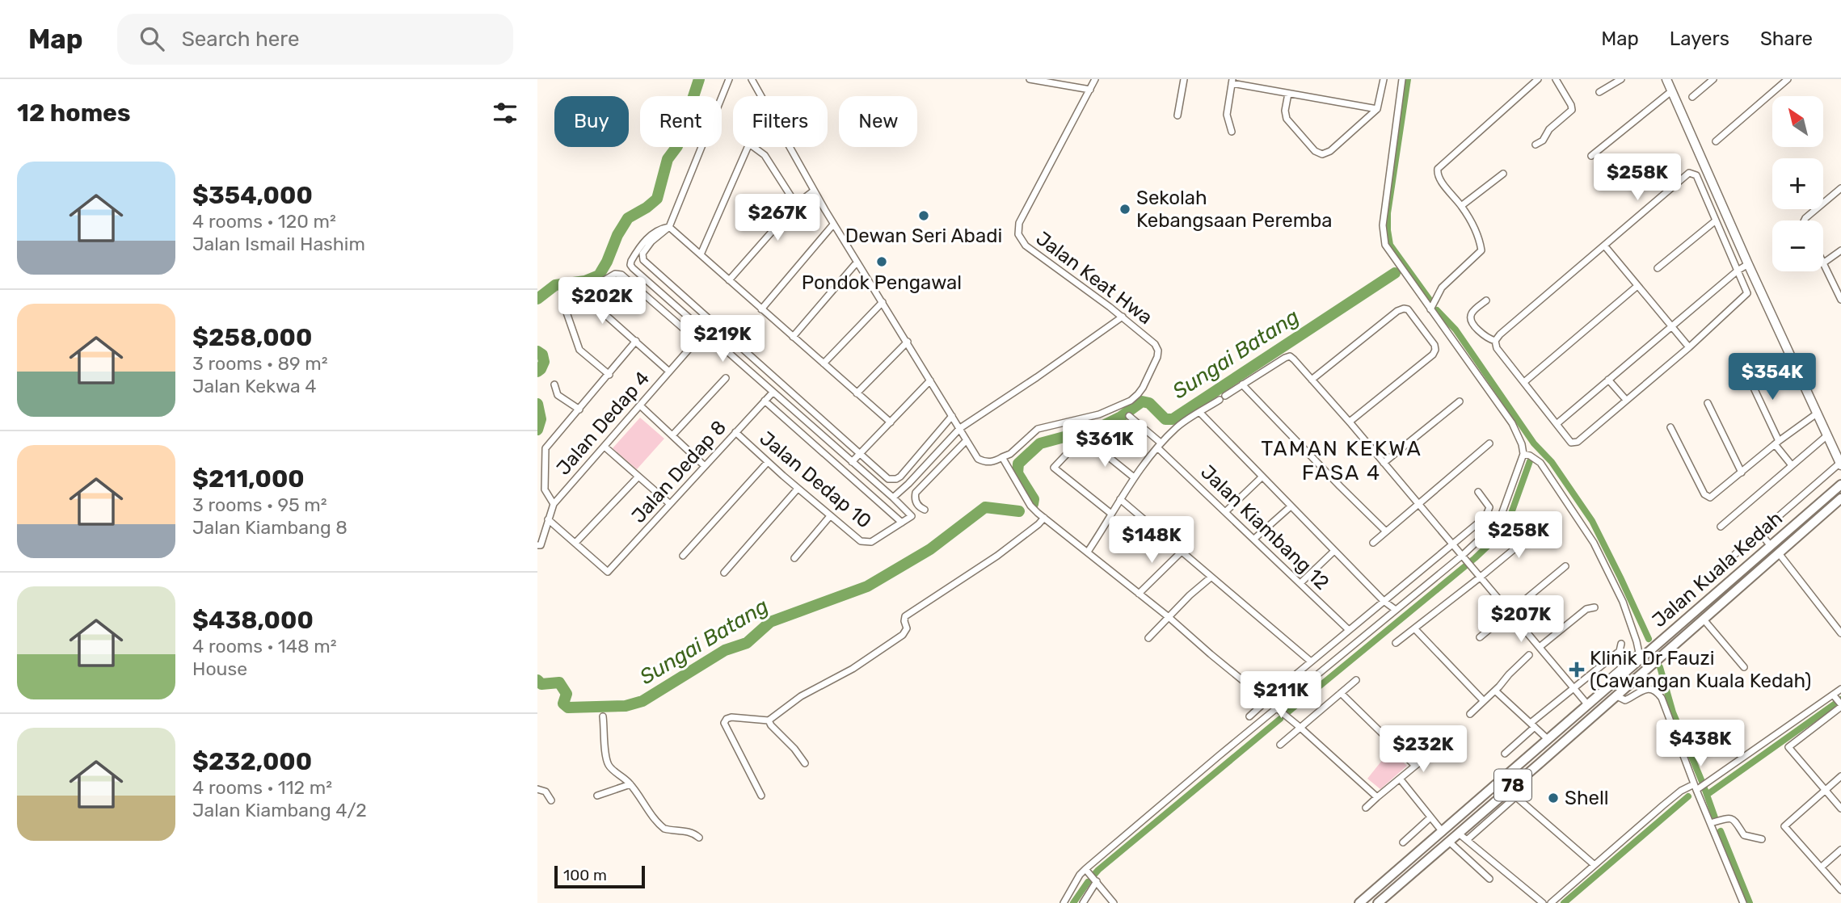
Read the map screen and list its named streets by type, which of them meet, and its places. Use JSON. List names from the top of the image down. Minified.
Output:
{"streets":{"main road":["Jalan Kuala Kedah","78"],"street":["Jalan Keat Hwa","Jalan Dedap 4","Jalan Dedap 8","Jalan Dedap 10","Jalan Kiambang 12"]},"crossings":[["Jalan Dedap 8","Jalan Dedap 10"]],"districts":["TAMAN KEKWA FASA 4"],"water":["Sungai Batang"],"places":{"other":["Sekolah Kebangsaan Peremba","Dewan Seri Abadi","Pondok Pengawal","Shell"],"health":["Klinik Dr Fauzi (Cawangan Kuala Kedah)"]},"scale_bar":"100 m","north":"top left","page":{"header":"Map","search":"Search here","nav":["Map","Layers","Share"],"heading":"12 homes","map_buttons":["+","−"],"chip":["Buy","Rent","Filters","New"],"list":[{"name":"$354,000","note":"4 rooms · 120 m² · Jalan Ismail Hashim"},{"name":"$258,000","note":"3 rooms · 89 m² · Jalan Kekwa 4"},{"name":"$211,000","note":"3 rooms · 95 m² · Jalan Kiambang 8"},{"name":"$438,000","note":"4 rooms · 148 m² · House"},{"name":"$232,000","note":"4 rooms · 112 m² · Jalan Kiambang 4/2"}],"price":["$258K","$267K","$202K","$219K","$354K","$361K","$258K","$148K","$207K","$211K","$438K","$232K"],"scale":"100 m"}}
